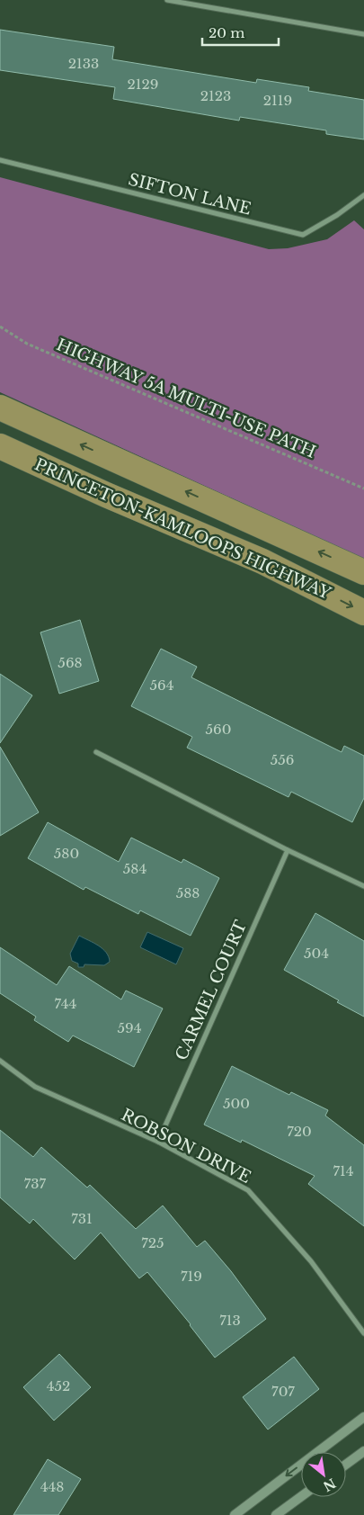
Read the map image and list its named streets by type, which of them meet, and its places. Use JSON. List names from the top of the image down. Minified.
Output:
{"streets":{"main road":["PRINCETON-KAMLOOPS HIGHWAY"],"street":["SIFTON LANE","CARMEL COURT","ROBSON DRIVE"],"path":["HIGHWAY 5A MULTI-USE PATH"]},"crossings":[["CARMEL COURT","ROBSON DRIVE"]],"house_numbers":["2133","2129","2123","2119","568","564","560","556","580","584","588","504","744","594","500","720","714","737","731","725","719","713","452","707","448"],"scale_bar":"20 m","north":"bottom right"}
